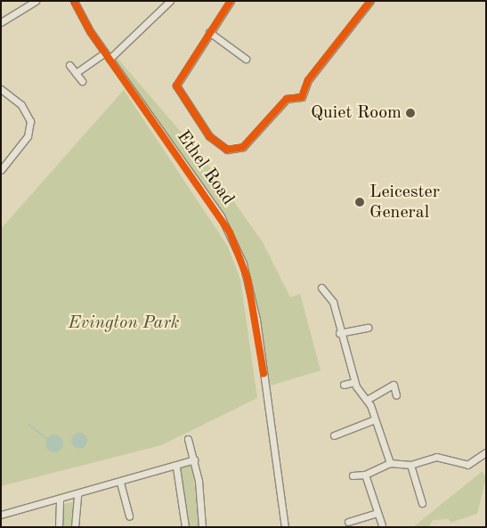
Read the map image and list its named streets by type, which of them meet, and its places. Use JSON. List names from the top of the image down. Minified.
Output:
{"streets":{"street":["Ethel Road"]},"parks":["Evington Park"],"places":["Quiet Room","Leicester General"]}
